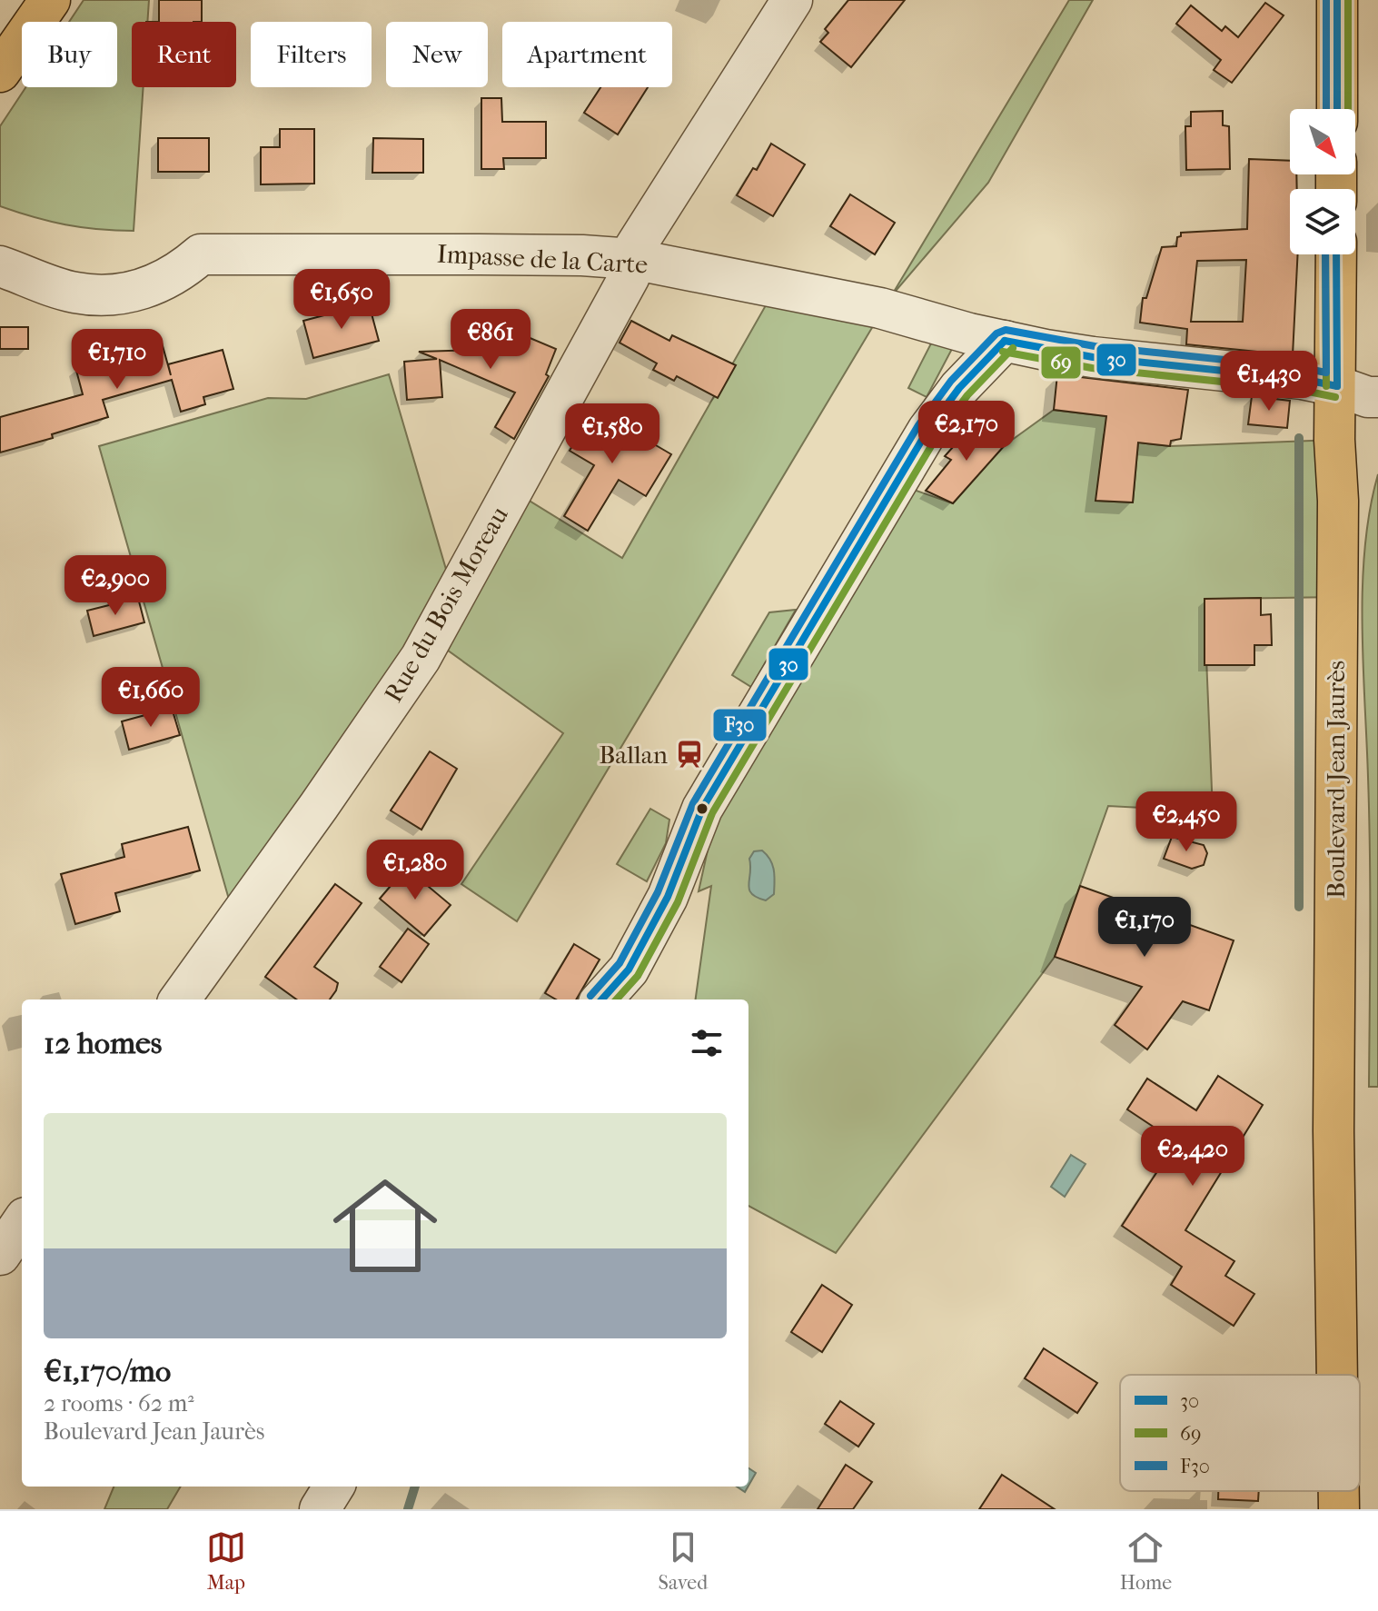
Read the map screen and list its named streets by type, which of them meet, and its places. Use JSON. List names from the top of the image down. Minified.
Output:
{"streets":{"main road":["Boulevard Jean Jaurès"],"street":["Impasse de la Carte","Rue du Bois Moreau"]},"crossings":[["Impasse de la Carte","Rue du Bois Moreau"],["Impasse de la Carte","Boulevard Jean Jaurès"]],"places":{"station":["Ballan"]},"lines":["transit line 30","transit line 69","transit line F30"],"legend":["30","69","F30"],"north":"bottom right","page":{"chip":["Buy","Rent","Filters","New","Apartment"],"price":["€1,650","€861","€1,710","€1,430","€2,170","€1,580","€2,900","€1,660","€2,450","€1,280","€1,170","€2,420"],"heading":"12 homes","list":[{"name":"€1,170/mo","note":"2 rooms · 62 m² · Boulevard Jean Jaurès"}],"tabs":["Map","Saved","Home"]}}
